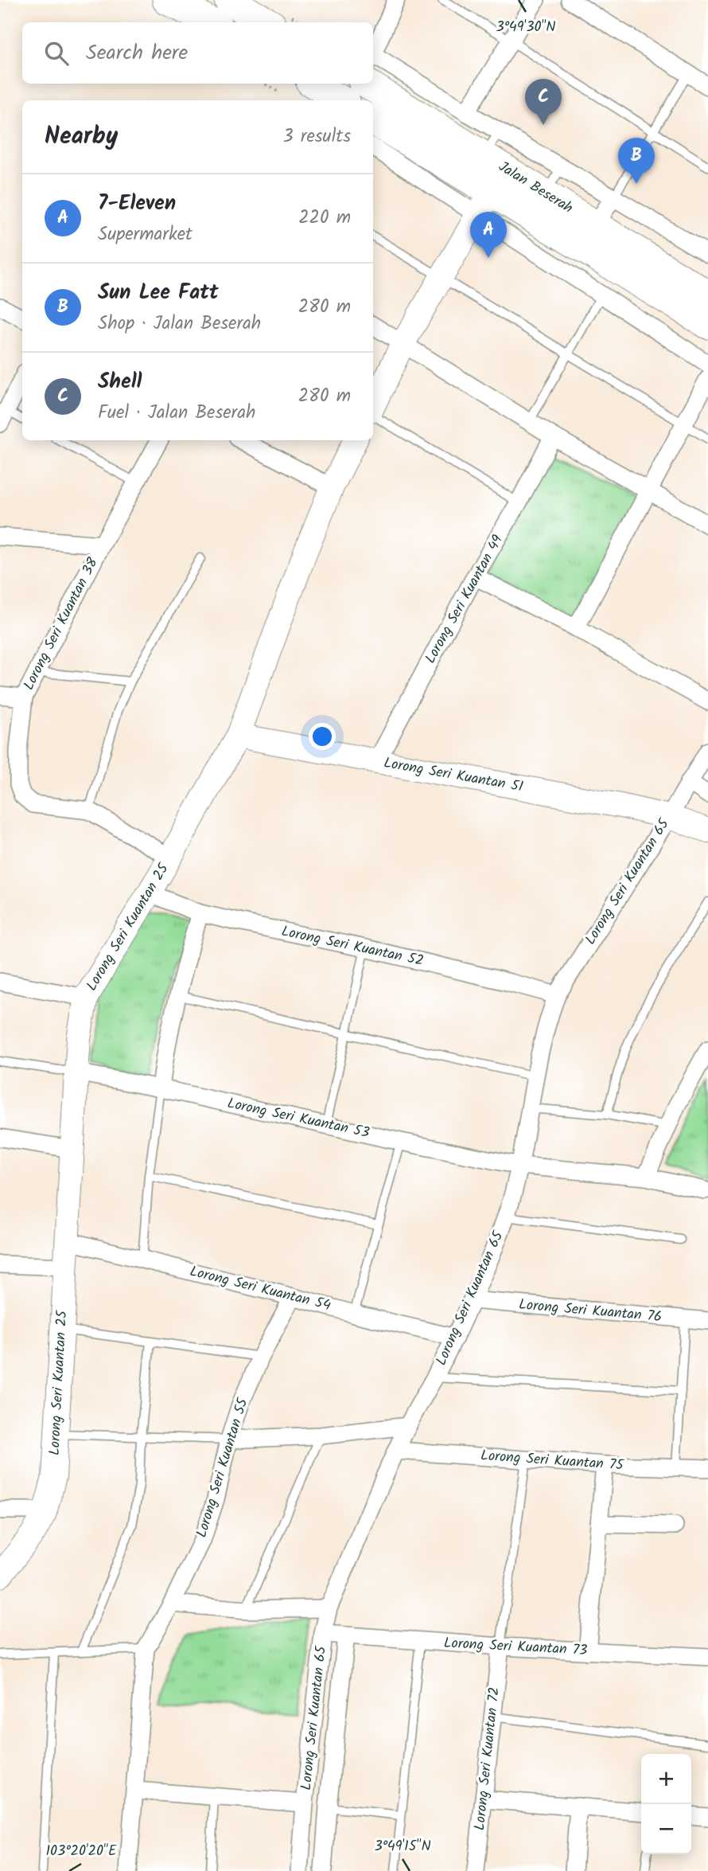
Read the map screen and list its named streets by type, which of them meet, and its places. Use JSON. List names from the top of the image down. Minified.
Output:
{"streets":{"highway":["Jalan Beserah"],"street":["Lorong Seri Kuantan 49","Lorong Seri Kuantan 38","Lorong Seri Kuantan 51","Lorong Seri Kuantan 65","Lorong Seri Kuantan 25","Lorong Seri Kuantan 52","Lorong Seri Kuantan 53","Lorong Seri Kuantan 54","Lorong Seri Kuantan 76","Lorong Seri Kuantan 75","Lorong Seri Kuantan 55","Lorong Seri Kuantan 73","Lorong Seri Kuantan 72"]},"crossings":[["Lorong Seri Kuantan 49","Lorong Seri Kuantan 51"],["Lorong Seri Kuantan 38","Lorong Seri Kuantan 25"],["Lorong Seri Kuantan 51","Lorong Seri Kuantan 65"],["Lorong Seri Kuantan 51","Lorong Seri Kuantan 25"],["Lorong Seri Kuantan 65","Lorong Seri Kuantan 52"],["Lorong Seri Kuantan 65","Lorong Seri Kuantan 53"],["Lorong Seri Kuantan 65","Lorong Seri Kuantan 54"],["Lorong Seri Kuantan 65","Lorong Seri Kuantan 76"],["Lorong Seri Kuantan 65","Lorong Seri Kuantan 75"],["Lorong Seri Kuantan 65","Lorong Seri Kuantan 73"],["Lorong Seri Kuantan 25","Lorong Seri Kuantan 52"],["Lorong Seri Kuantan 25","Lorong Seri Kuantan 53"],["Lorong Seri Kuantan 25","Lorong Seri Kuantan 54"],["Lorong Seri Kuantan 54","Lorong Seri Kuantan 55"],["Lorong Seri Kuantan 73","Lorong Seri Kuantan 72"]],"page":{"search":"Search here","pins":["C","B","A"],"heading":["Nearby","3 results"],"list":[{"mark":"A","name":"7-Eleven","note":"Supermarket","value":"220 m"},{"mark":"B","name":"Sun Lee Fatt","note":"Shop · Jalan Beserah","value":"280 m"},{"mark":"C","name":"Shell","note":"Fuel · Jalan Beserah","value":"280 m"}],"map_buttons":["+","−"]},"coordinates":["3°49'30\"N","3°49'15\"N","103°20'20\"E"]}
